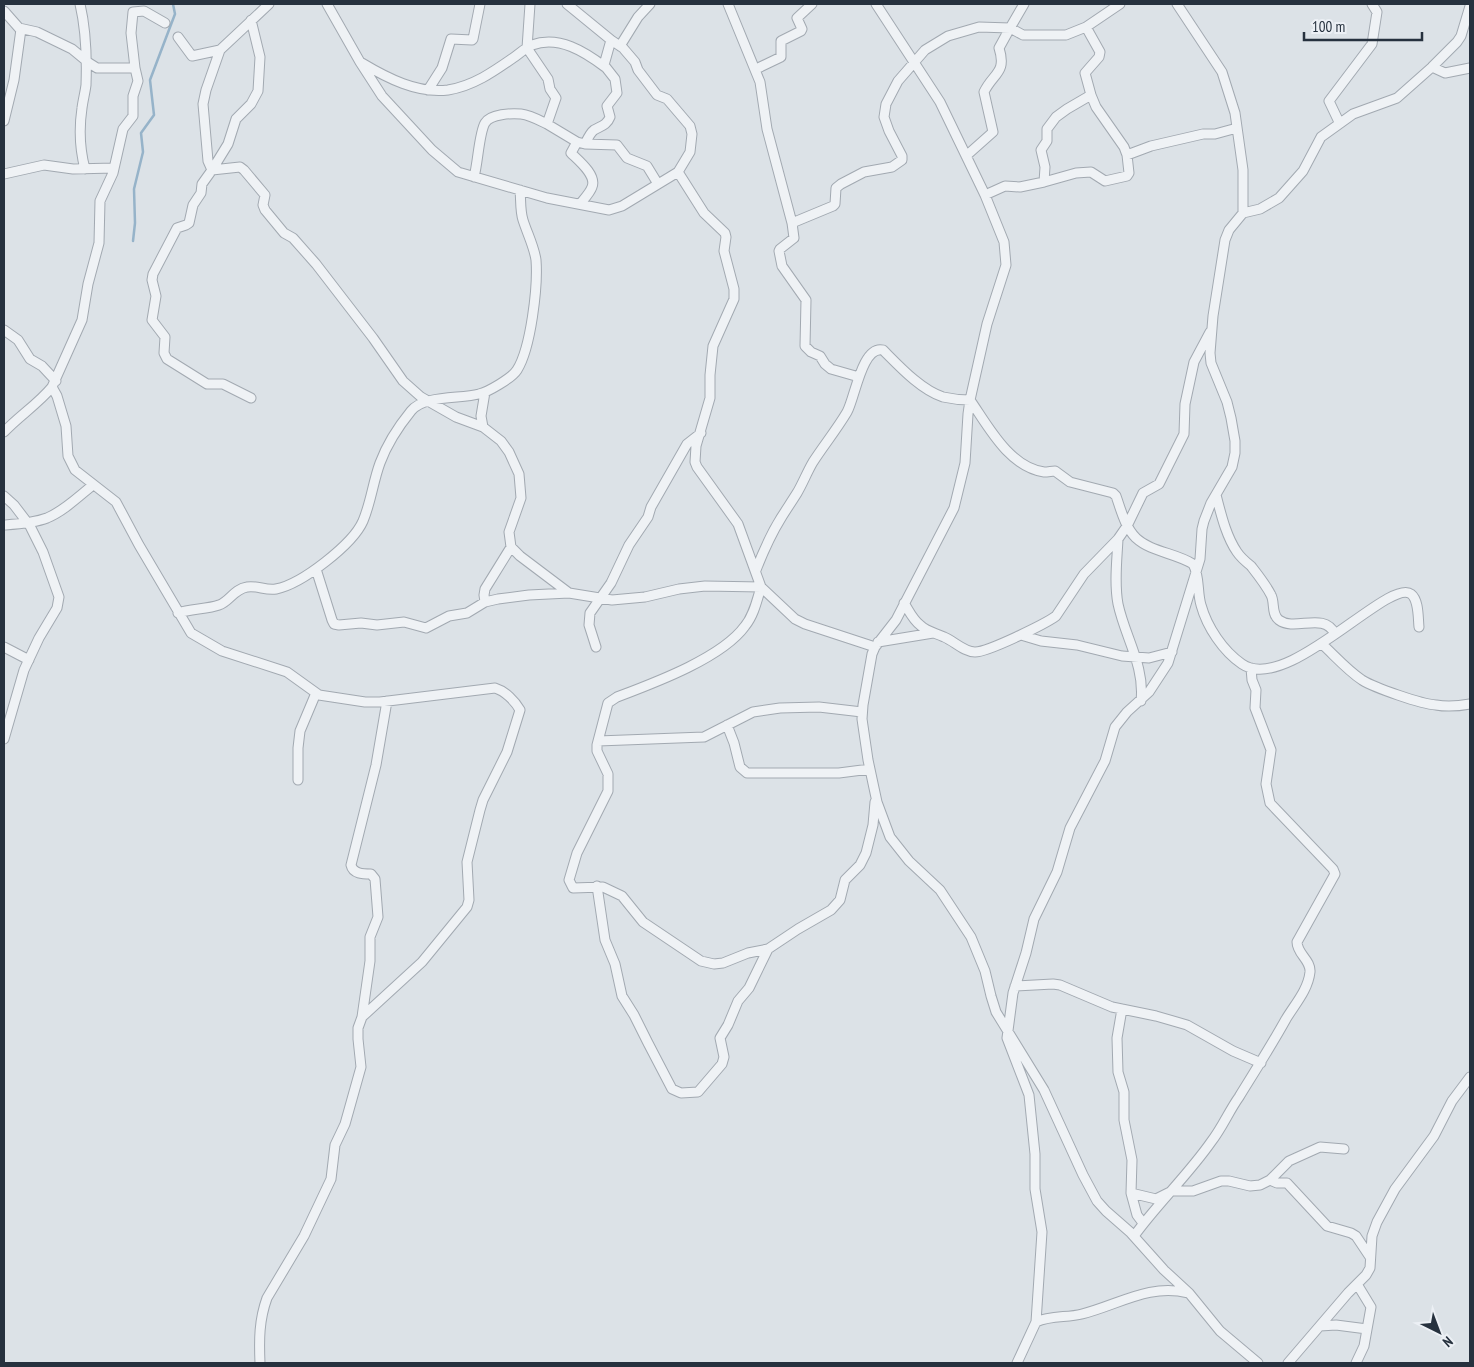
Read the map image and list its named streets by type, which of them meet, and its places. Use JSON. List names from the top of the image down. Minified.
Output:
{"scale_bar":"100 m","north":"bottom right"}
